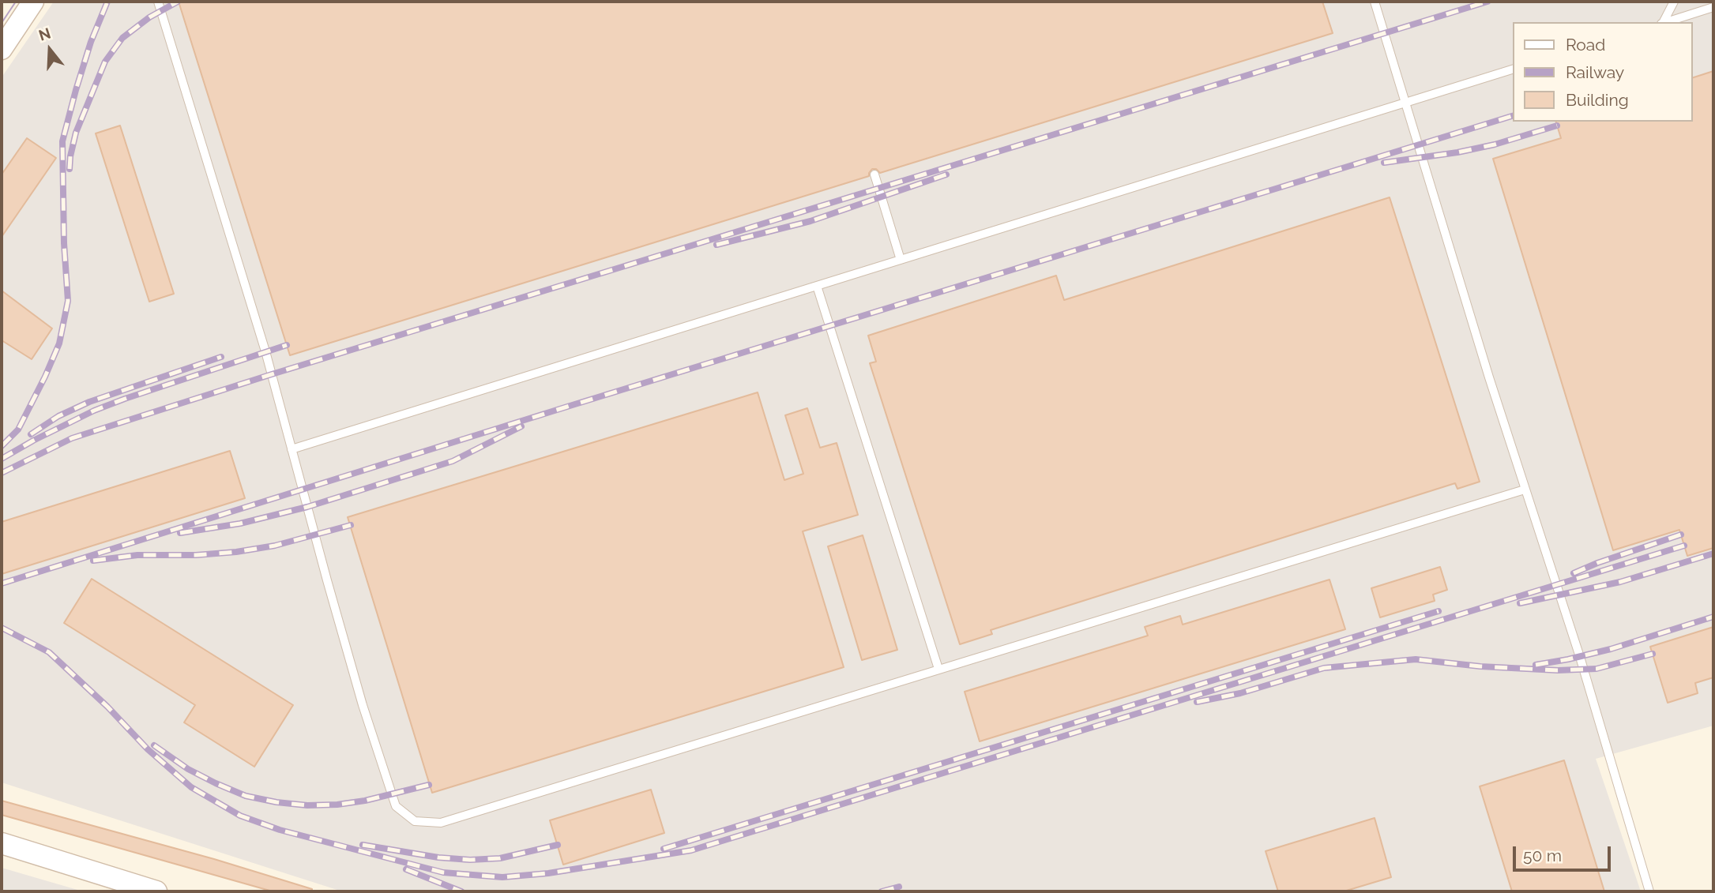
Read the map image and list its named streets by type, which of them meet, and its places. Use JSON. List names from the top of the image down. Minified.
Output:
{"legend":["Road","Railway","Building"],"scale_bar":"50 m","north":"top"}
